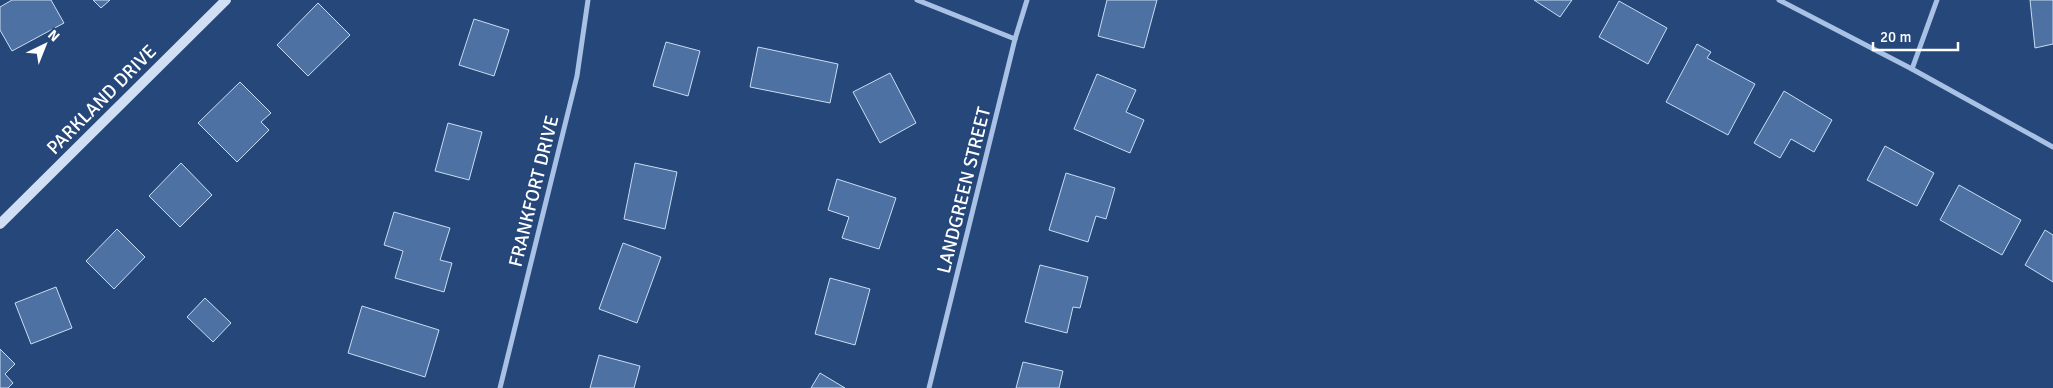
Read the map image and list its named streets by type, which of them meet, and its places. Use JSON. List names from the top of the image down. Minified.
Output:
{"streets":{"street":["PARKLAND DRIVE","LANDGREEN STREET","FRANKFORT DRIVE"]},"scale_bar":"20 m","north":"top right"}
